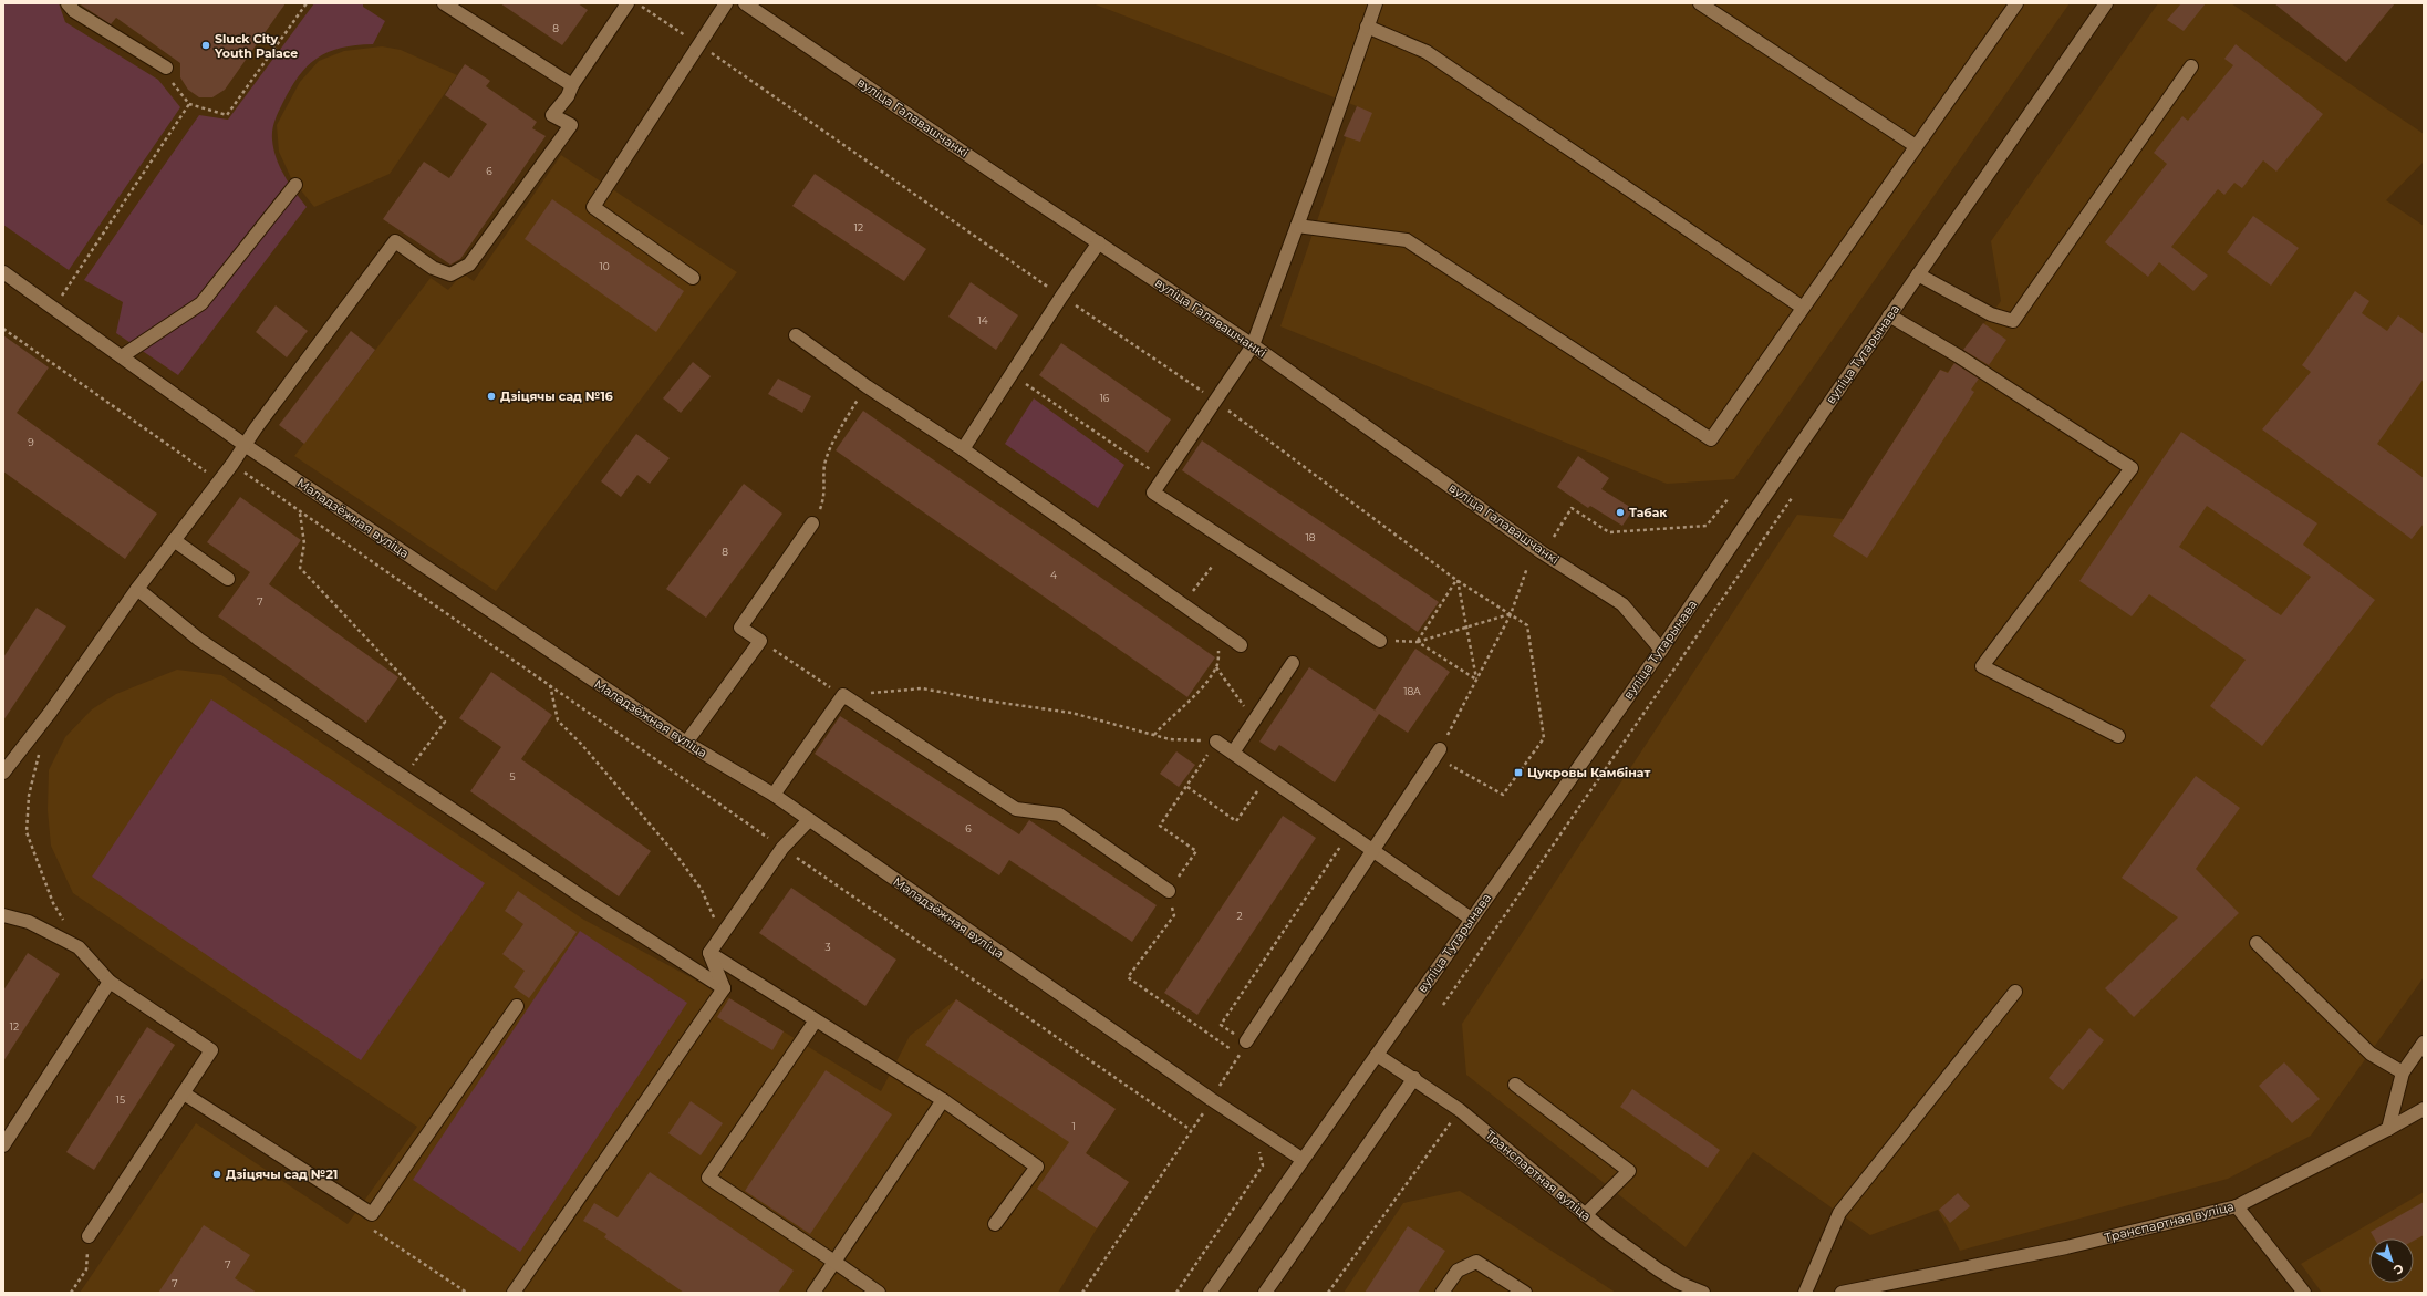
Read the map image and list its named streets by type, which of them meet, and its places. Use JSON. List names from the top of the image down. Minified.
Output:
{"streets":{"street":["вуліца Галавашчанкі","вуліца Тутарынава","Маладзёжная вуліца","Транспартная вуліца"]},"crossings":[["вуліца Галавашчанкі","вуліца Тутарынава"],["вуліца Тутарынава","Маладзёжная вуліца"],["вуліца Тутарынава","Транспартная вуліца"]],"places":{"other":["Sluck City Youth Palace","Дзіцячы сад №16","Табак","Дзіцячы сад №21"],"transit":["Цукровы Камбінат"]},"house_numbers":["8","6","12","10","14","16","9","18","8","4","7","18А","5","6","2","3","12","15","1","7","7"],"north":"bottom right"}
